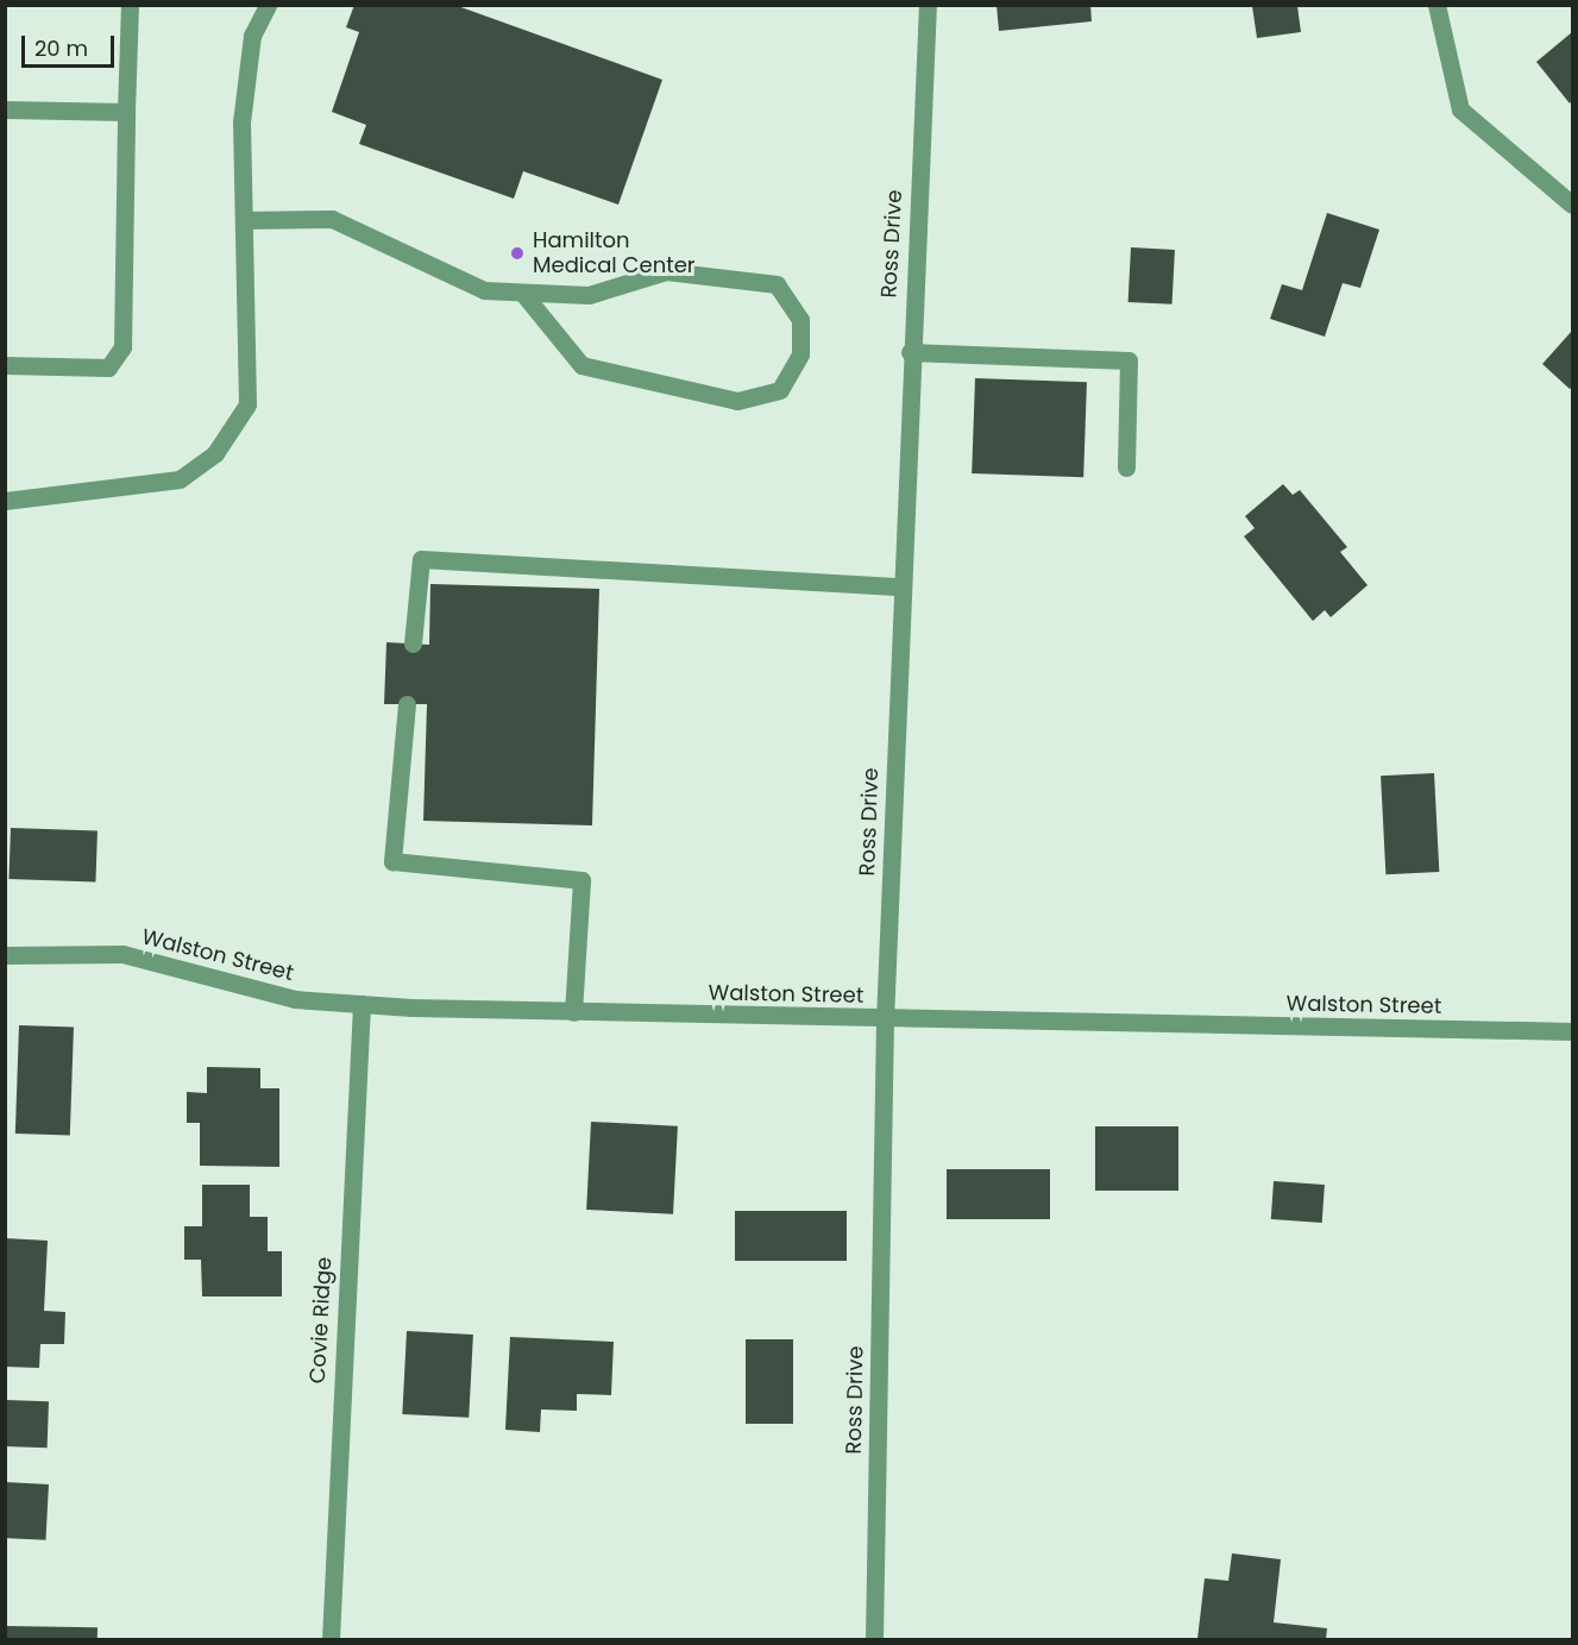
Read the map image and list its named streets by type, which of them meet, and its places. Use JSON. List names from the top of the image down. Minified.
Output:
{"streets":{"street":["Ross Drive","Walston Street","Covie Ridge"]},"crossings":[["Ross Drive","Walston Street"],["Walston Street","Covie Ridge"]],"places":["Hamilton Medical Center"],"scale_bar":"20 m"}
